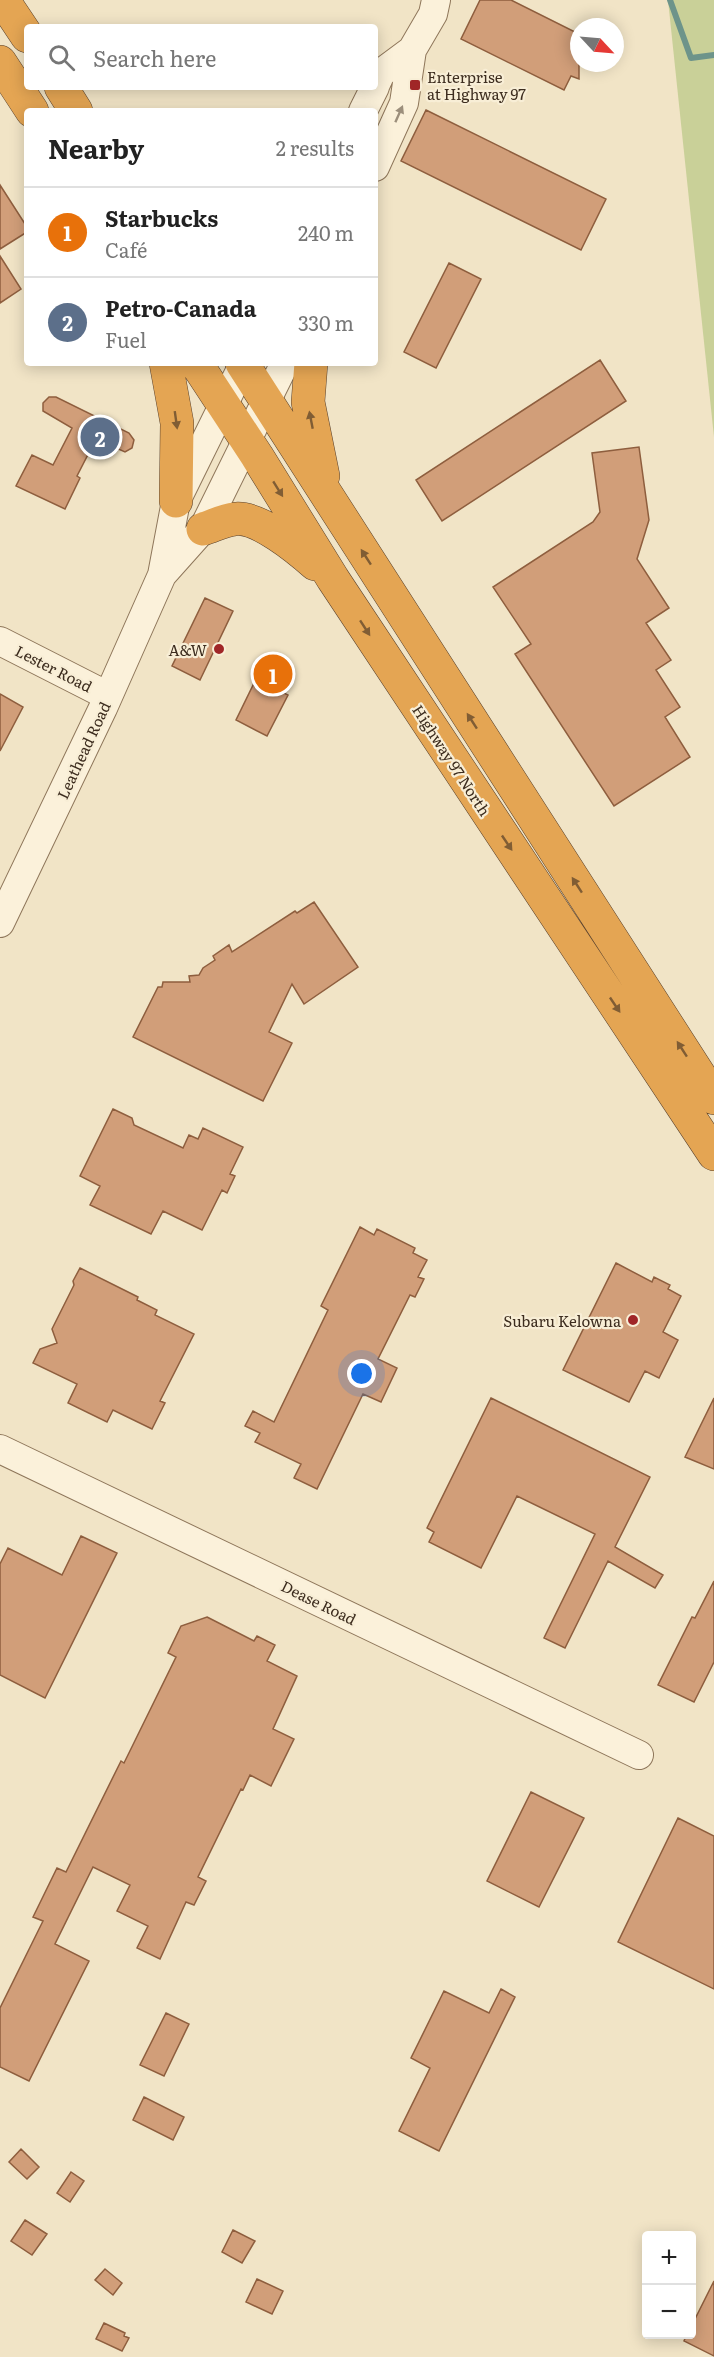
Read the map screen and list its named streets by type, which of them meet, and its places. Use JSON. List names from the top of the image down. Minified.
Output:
{"streets":{"highway":["Highway 97 North"],"street":["Lester Road","Leathead Road","Dease Road"]},"crossings":[["Lester Road","Leathead Road"],["Leathead Road","Highway 97 North"]],"places":{"transit":["Enterprise at Highway 97"],"other":["A&W","Subaru Kelowna"]},"north":"bottom right","page":{"search":"Search here","heading":["Nearby","2 results"],"list":[{"mark":"1","name":"Starbucks","note":"Café","value":"240 m"},{"mark":"2","name":"Petro-Canada","note":"Fuel","value":"330 m"}],"pins":["2","1"],"map_buttons":["+","−"]}}
